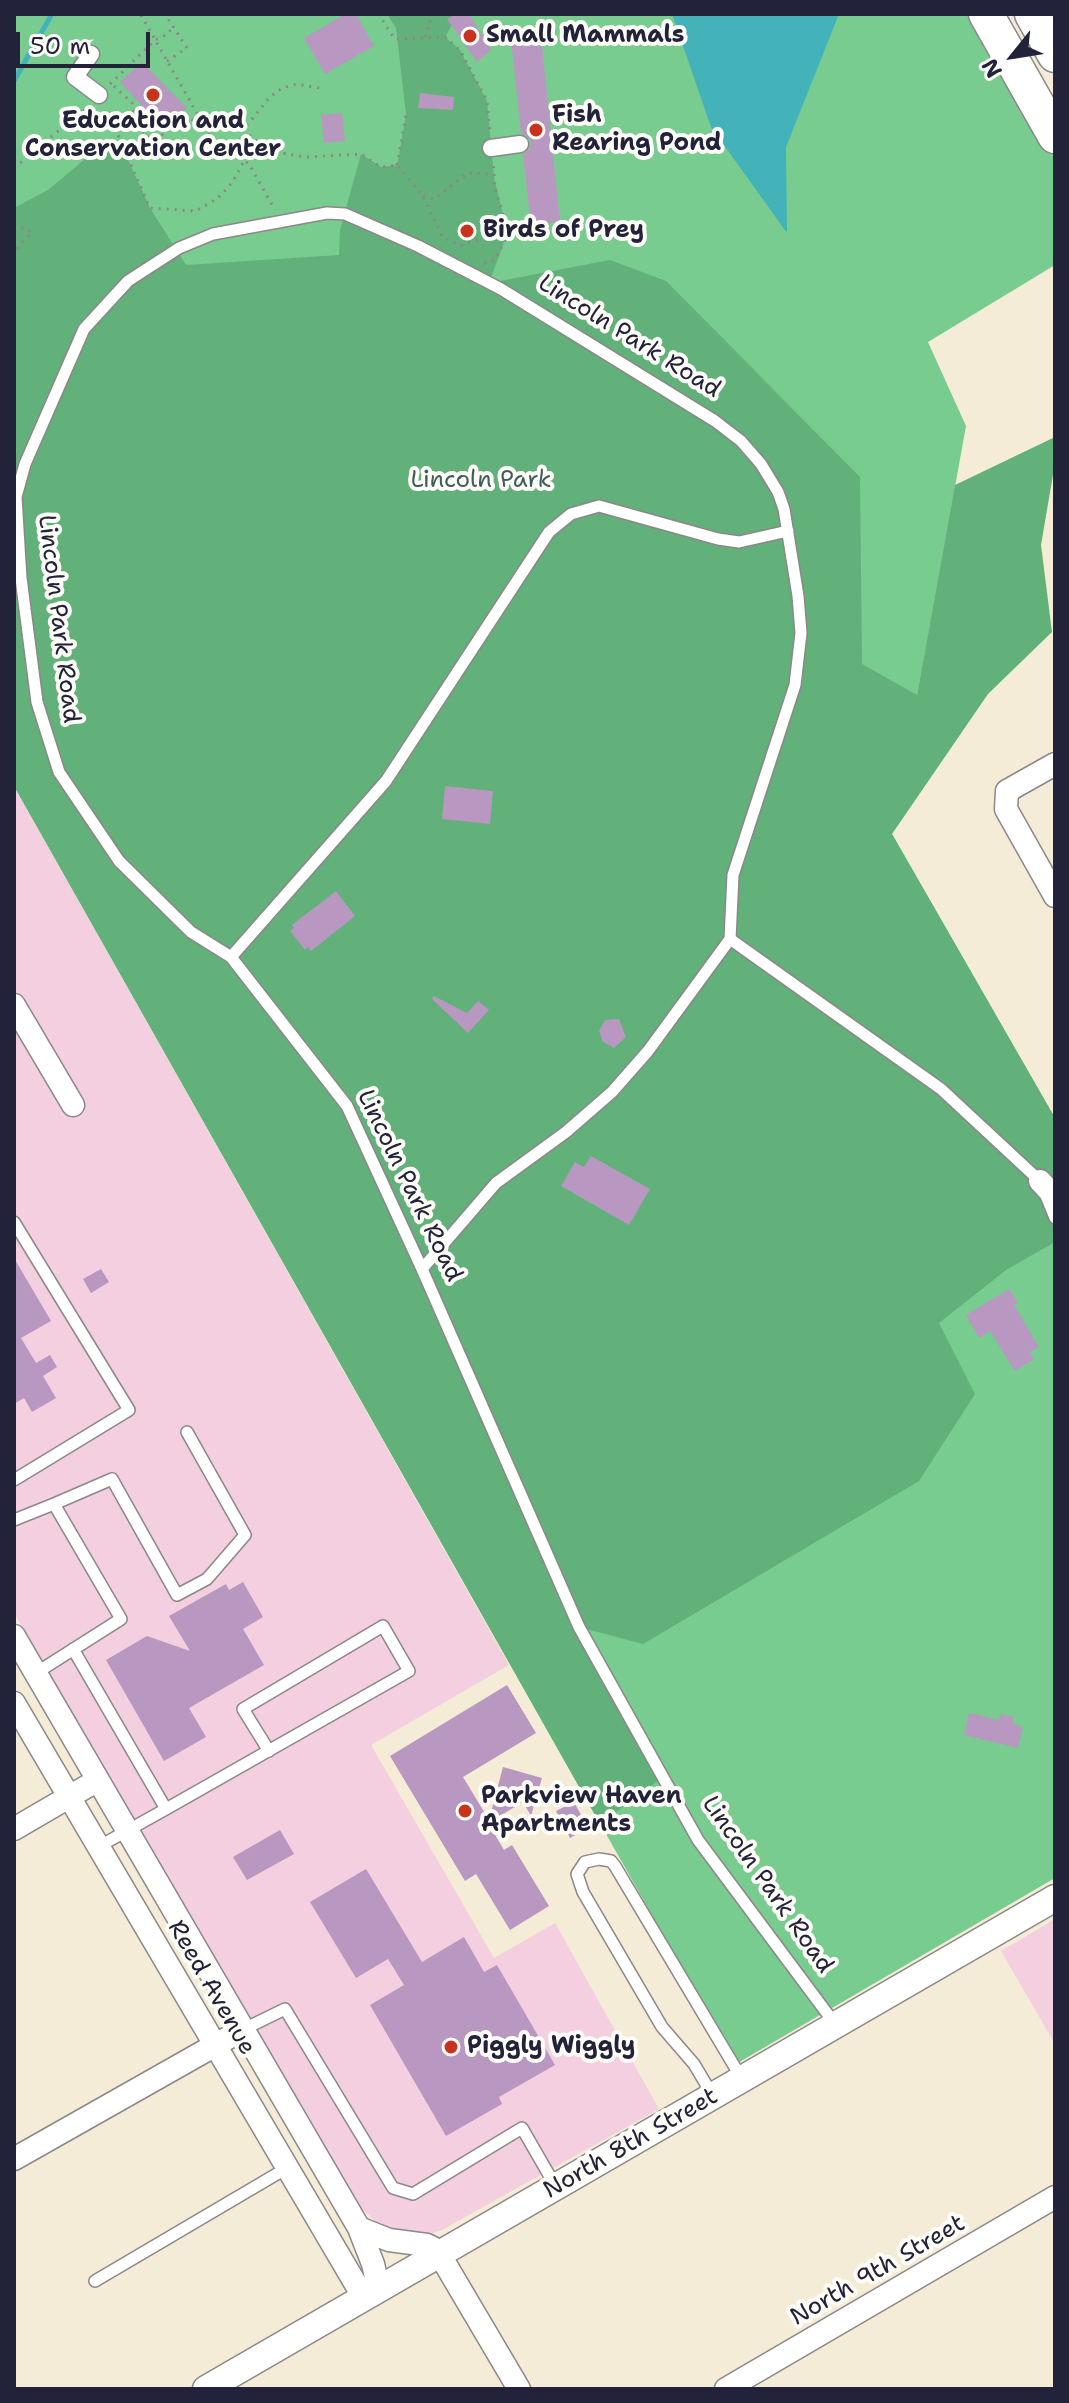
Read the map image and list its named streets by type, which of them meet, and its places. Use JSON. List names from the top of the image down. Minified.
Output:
{"streets":{"street":["Reed Avenue","North 8th Street","North 9th Street"],"lane":["Lincoln Park Road"]},"crossings":[["Lincoln Park Road","North 8th Street"],["Reed Avenue","North 8th Street"]],"parks":["Lincoln Park"],"places":["Small Mammals","Education and Conservation Center","Fish Rearing Pond","Birds of Prey","Parkview Haven Apartments","Piggly Wiggly"],"scale_bar":"50 m","north":"bottom left"}
